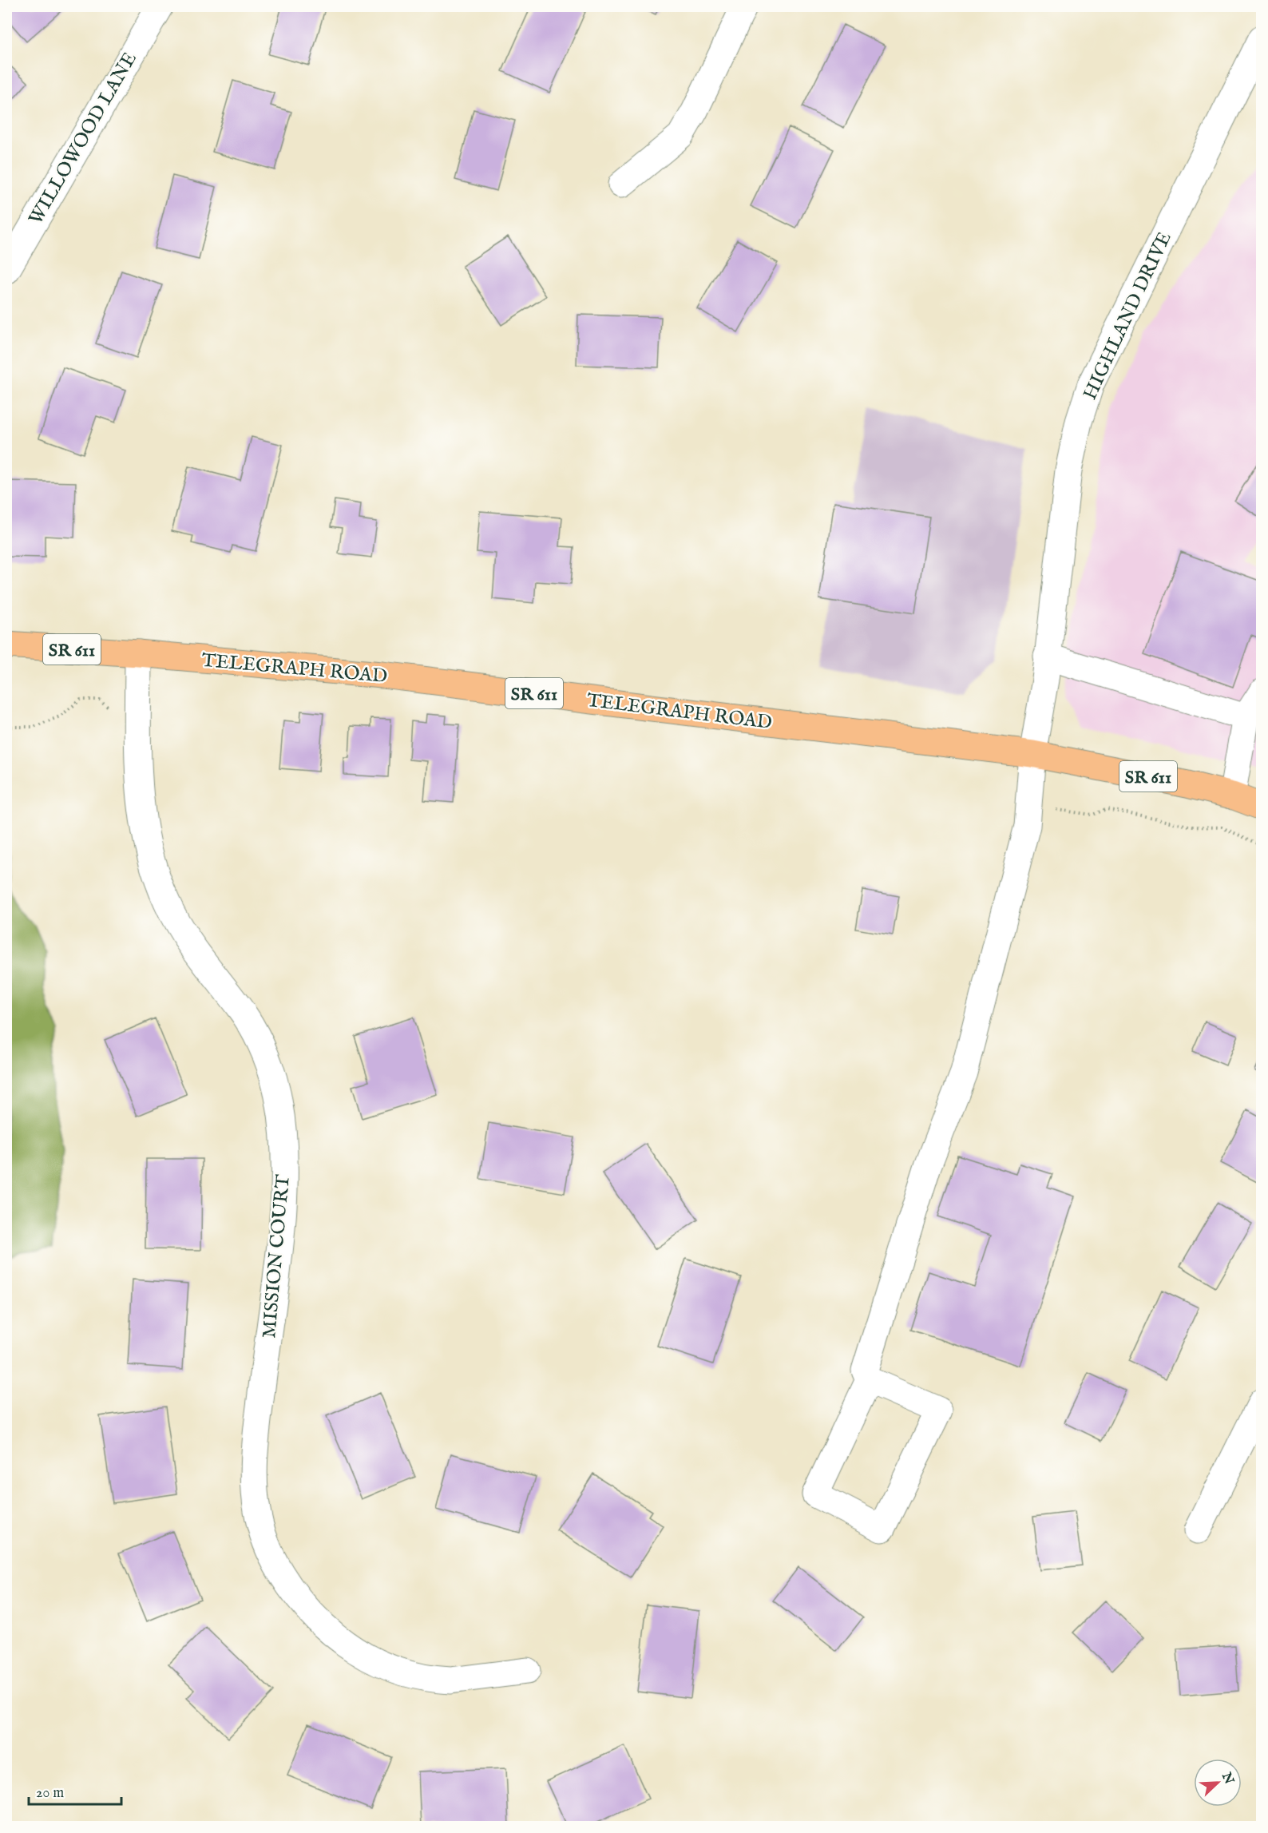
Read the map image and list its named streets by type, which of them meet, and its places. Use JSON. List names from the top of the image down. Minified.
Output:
{"streets":{"main road":["SR 611","TELEGRAPH ROAD"],"street":["WILLOWOOD LANE","HIGHLAND DRIVE","MISSION COURT"]},"crossings":[["HIGHLAND DRIVE","TELEGRAPH ROAD"],["TELEGRAPH ROAD","MISSION COURT"]],"scale_bar":"20 m","north":"top right"}
